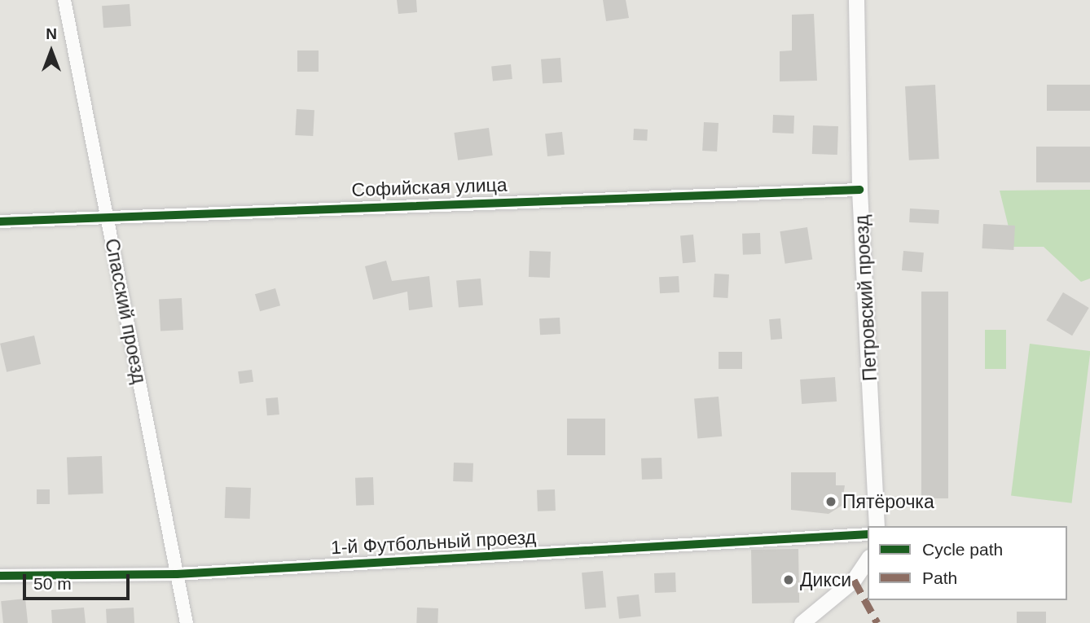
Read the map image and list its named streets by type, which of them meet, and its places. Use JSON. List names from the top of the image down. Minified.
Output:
{"streets":{"street":["Софийская улица","Петровский проезд","Спасский проезд","1-й Футбольный проезд"]},"crossings":[["Софийская улица","Петровский проезд"],["Софийская улица","Спасский проезд"],["Спасский проезд","1-й Футбольный проезд"]],"places":["Пятёрочка","Дикси"],"legend":["Cycle path","Path"],"scale_bar":"50 m","north":"top"}
